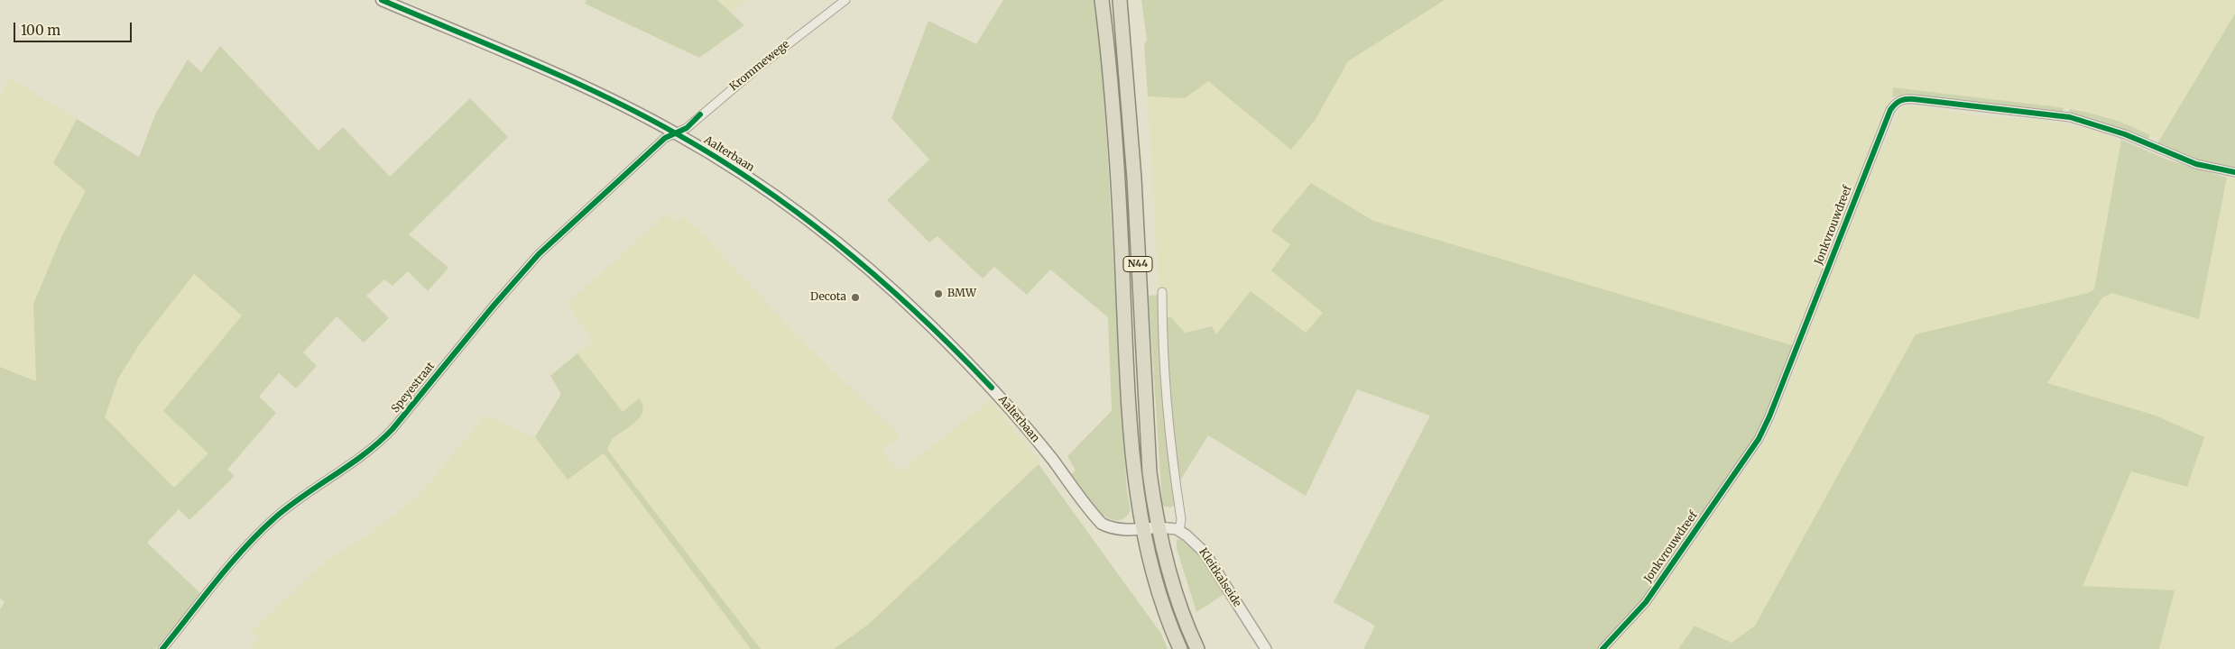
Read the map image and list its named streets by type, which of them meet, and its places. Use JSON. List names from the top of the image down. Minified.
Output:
{"streets":{"highway":["N44"],"main road":["Aalterbaan"],"street":["Krommewege","Jonkvrouwdreef","Speyestraat","Kleitkalseide"]},"crossings":[["Krommewege","Aalterbaan"],["Krommewege","Speyestraat"],["Aalterbaan","N44"],["Aalterbaan","Speyestraat"],["Aalterbaan","Kleitkalseide"],["N44","Kleitkalseide"]],"places":["BMW","Decota"],"scale_bar":"100 m"}
